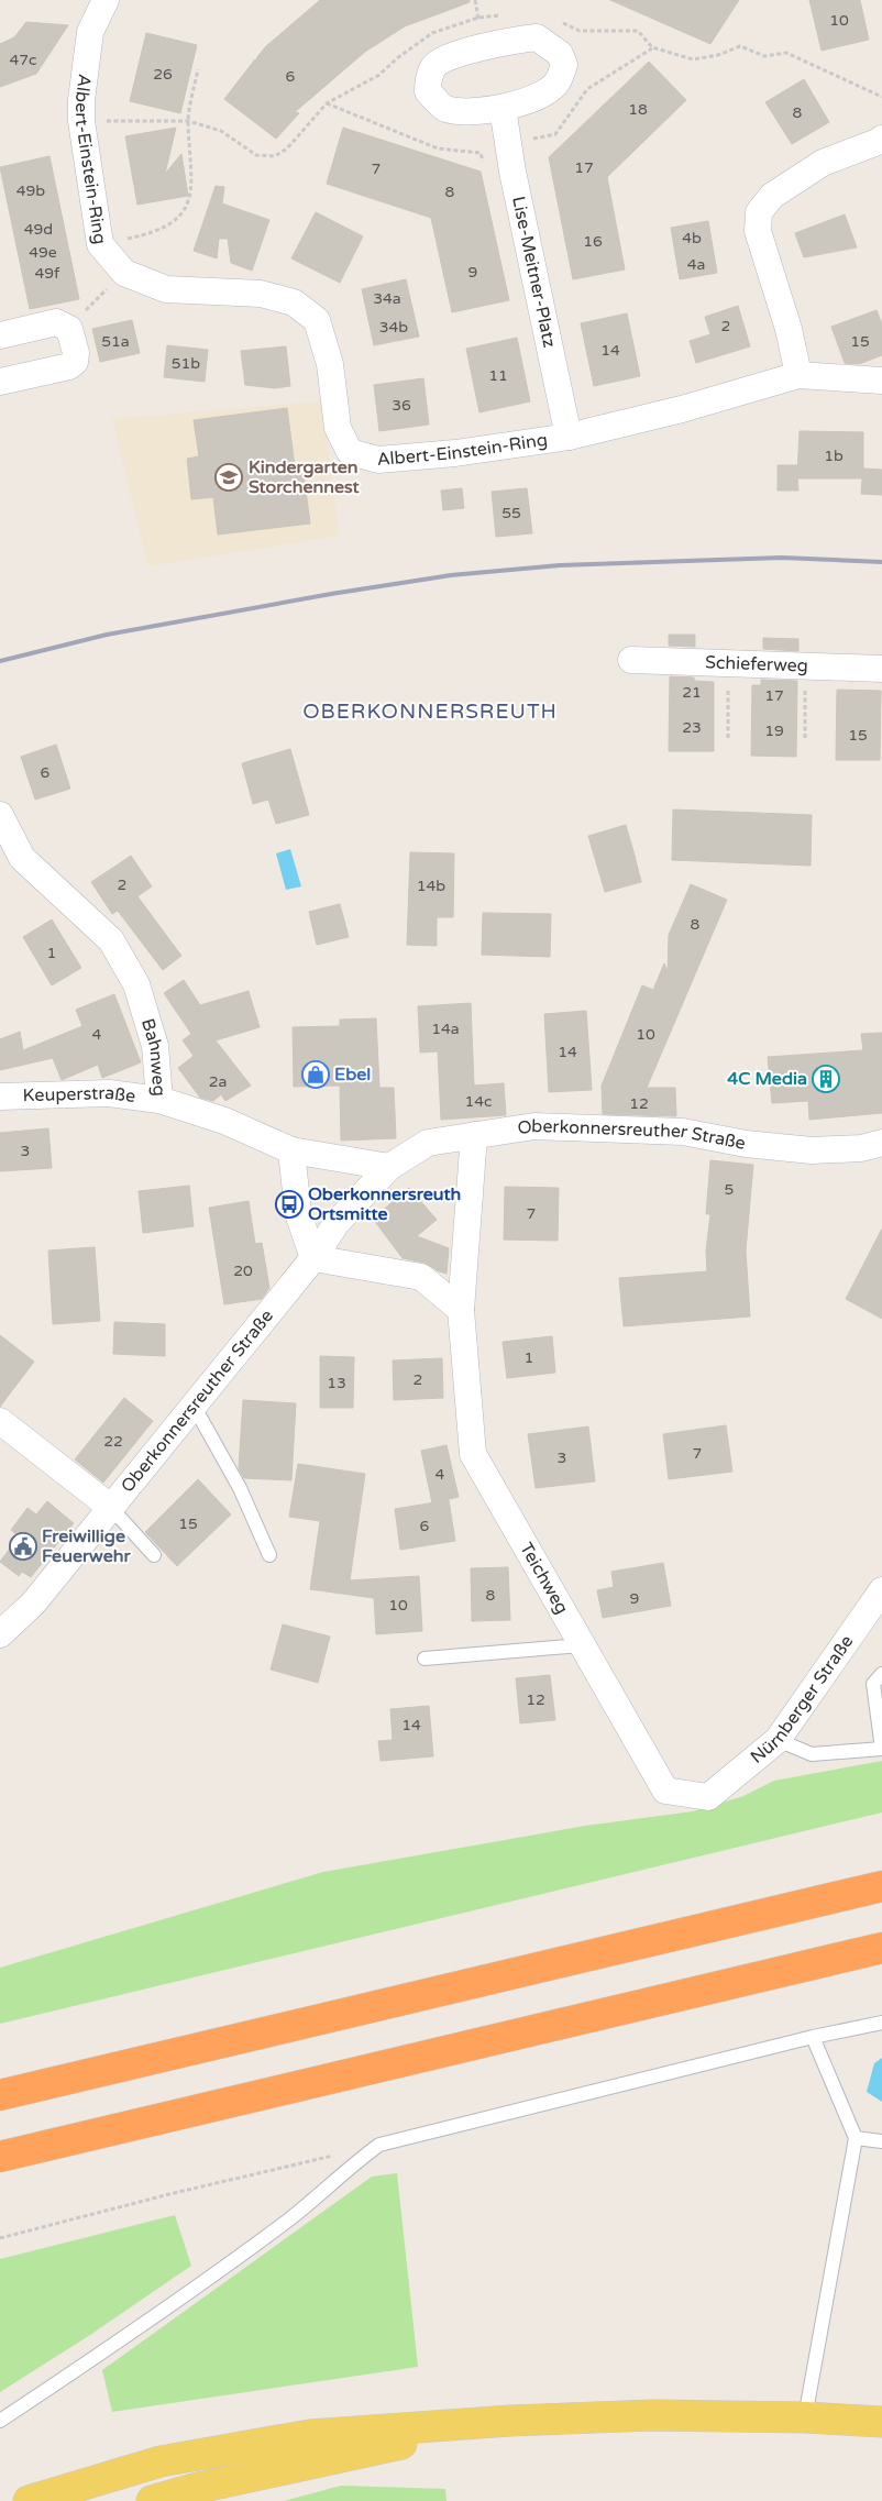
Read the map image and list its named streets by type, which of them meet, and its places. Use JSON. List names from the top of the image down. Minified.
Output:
{"streets":{"street":["Albert-Einstein-Ring","Lise-Meitner-Platz","Schieferweg","Bahnweg","Keuperstraße","Oberkonnersreuther Straße","Teichweg","Nürnberger Straße"]},"crossings":[["Albert-Einstein-Ring","Lise-Meitner-Platz"],["Bahnweg","Keuperstraße"],["Oberkonnersreuther Straße","Teichweg"],["Teichweg","Nürnberger Straße"]],"districts":["OBERKONNERSREUTH"],"places":{"school or university":["Kindergarten Storchennest"],"shop":["Ebel"],"building":["4C Media"],"bus stop":["Oberkonnersreuth Ortsmitte"],"public building":["Freiwillige Feuerwehr"]},"house_numbers":["10","47c","26","6","18","8","17","7","49b","8","49d","4b","16","49e","4a","9","49f","34a","2","34b","51a","15","14","51b","11","36","1b","55","21","17","23","19","15","6","2","14b","8","1","14a","4","10","14","2a","14c","12","3","5","7","20","1","2","13","22","7","3","4","15","6","8","9","10","12","14"]}
